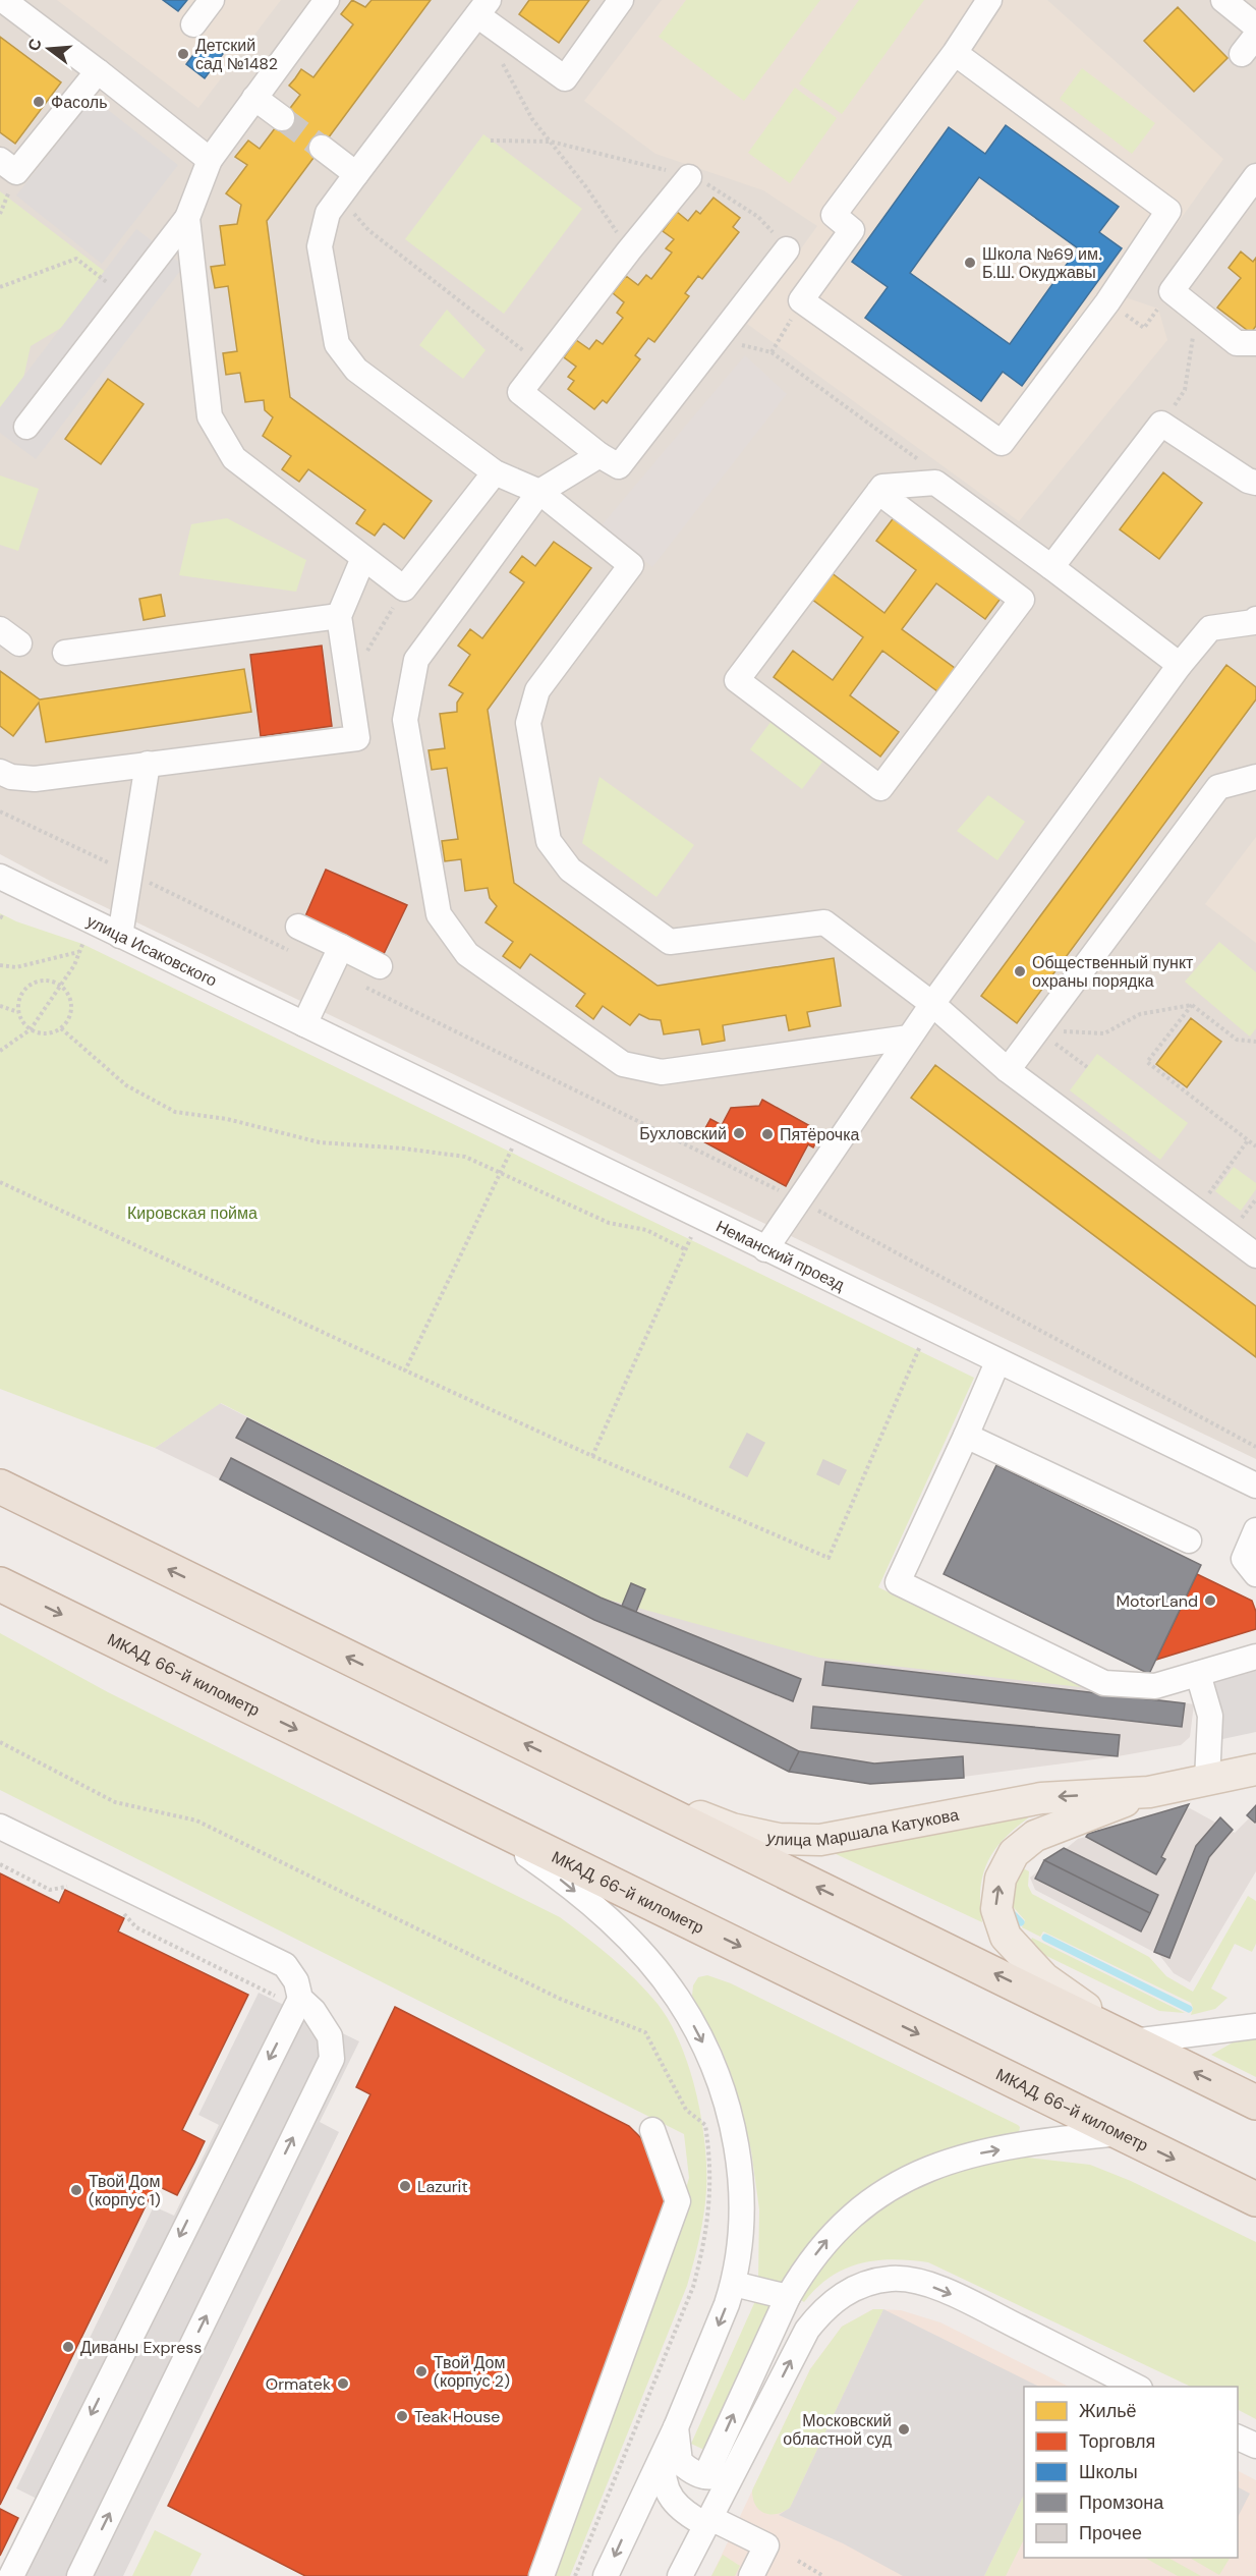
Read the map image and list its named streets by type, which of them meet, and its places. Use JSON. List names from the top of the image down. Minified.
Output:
{"streets":{"highway":["МКАД, 66-й километр"],"main road":["улица Маршала Катукова"],"street":["улица Исаковского","Неманский проезд"]},"crossings":[["улица Исаковского","Неманский проезд"]],"parks":["Кировская пойма"],"places":["Детский сад №1482","Фасоль","Школа №69 им. Б.Ш. Окуджавы","Общественный пункт охраны порядка","Бухловский","Пятёрочка","MotorLand","Lazurit","Твой Дом (корпус 1)","Диваны Express","Твой Дом (корпус 2)","Ormatek","Teak House","Московский областной суд"],"legend":["Жильё","Торговля","Школы","Промзона","Прочее"],"north":"left"}
